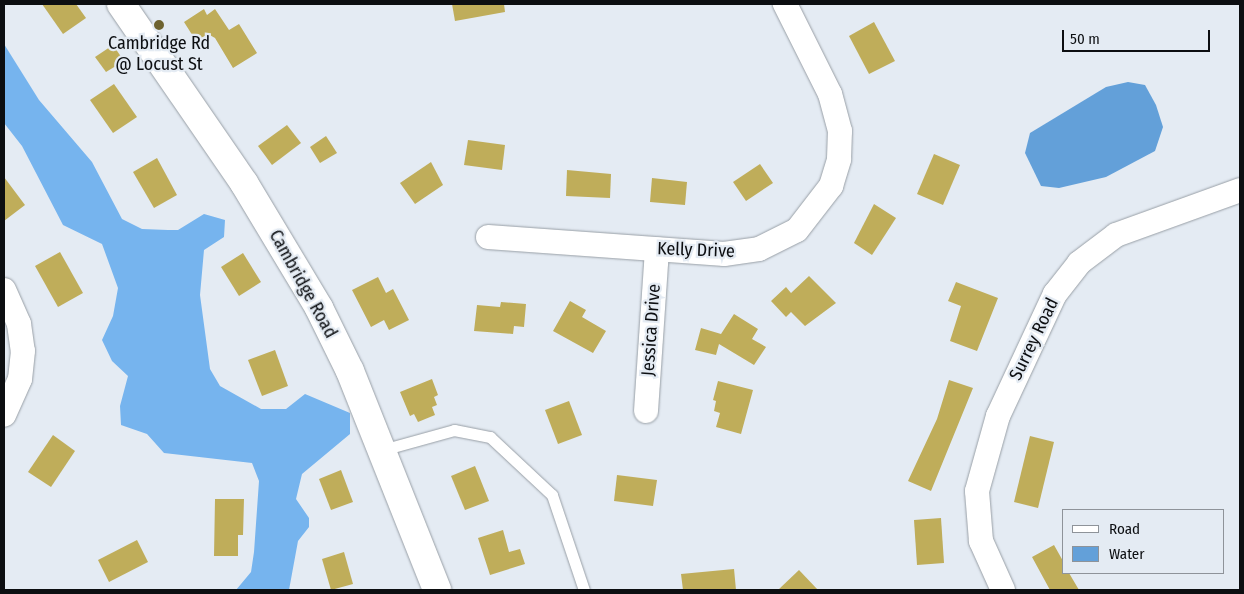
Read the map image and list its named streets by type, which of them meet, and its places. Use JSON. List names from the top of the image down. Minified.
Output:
{"streets":{"highway":["Cambridge Road"],"street":["Kelly Drive","Jessica Drive","Surrey Road"]},"crossings":[["Kelly Drive","Jessica Drive"]],"places":["Cambridge Rd @ Locust St"],"legend":["Road","Water"],"scale_bar":"50 m"}
